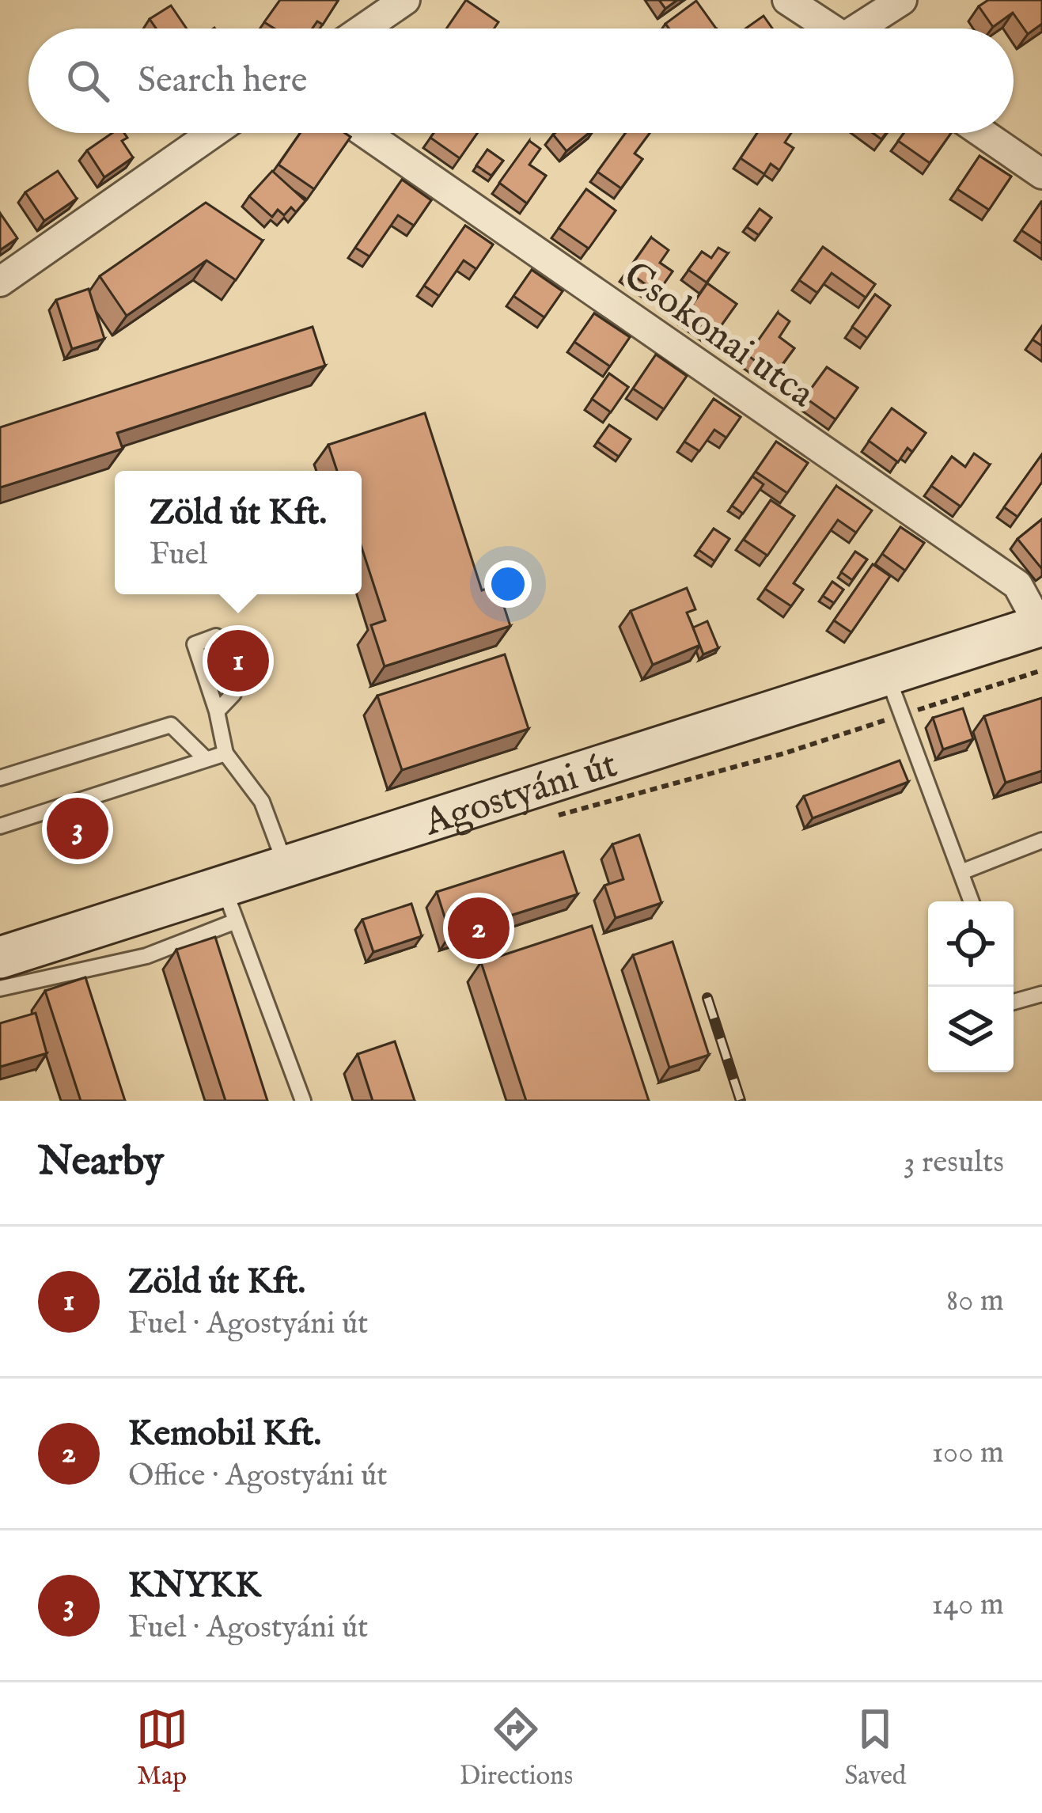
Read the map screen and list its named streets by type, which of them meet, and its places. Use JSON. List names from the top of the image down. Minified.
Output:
{"streets":{"main road":["Agostyáni út"],"street":["Csokonai utca"]},"crossings":[["Csokonai utca","Agostyáni út"]],"page":{"search":"Search here","popup":["Zöld út Kft.","Fuel"],"pins":["1","3","2"],"heading":["Nearby","3 results"],"list":[{"mark":"1","name":"Zöld út Kft.","note":"Fuel · Agostyáni út","value":"80 m"},{"mark":"2","name":"Kemobil Kft.","note":"Office · Agostyáni út","value":"100 m"},{"mark":"3","name":"KNYKK","note":"Fuel · Agostyáni út","value":"140 m"}],"nav":["Map","Directions","Saved"]}}
